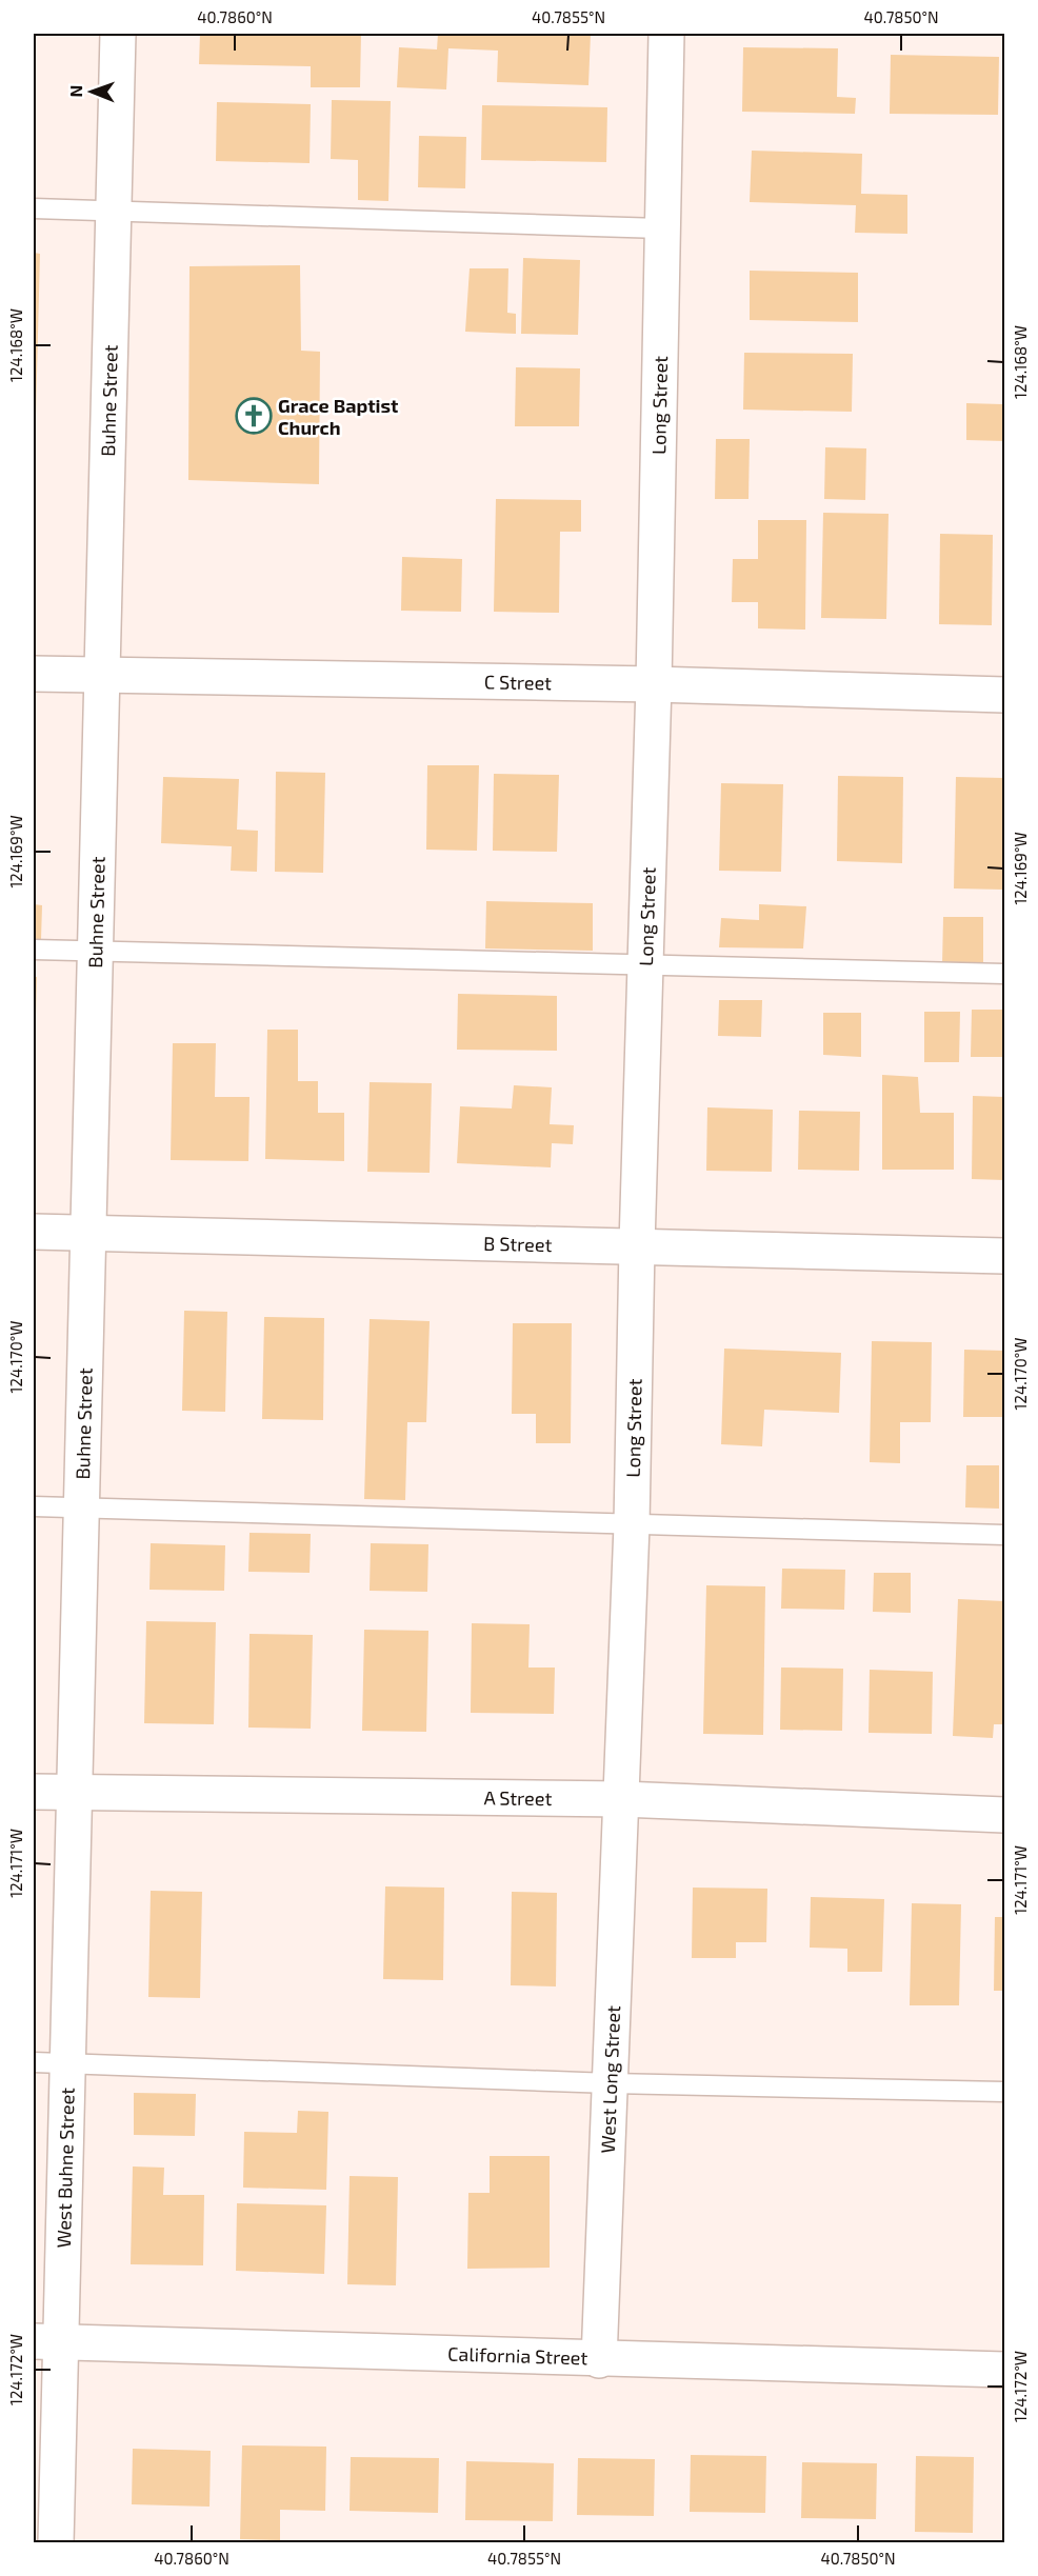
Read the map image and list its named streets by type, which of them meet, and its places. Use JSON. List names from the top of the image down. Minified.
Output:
{"streets":{"street":["Buhne Street","Long Street","C Street","B Street","A Street","West Long Street","West Buhne Street","California Street"]},"crossings":[["Buhne Street","C Street"],["Buhne Street","B Street"],["Buhne Street","A Street"],["Buhne Street","West Buhne Street"],["Long Street","C Street"],["Long Street","B Street"],["Long Street","A Street"],["Long Street","West Long Street"],["A Street","West Long Street"],["A Street","West Buhne Street"],["West Long Street","California Street"],["West Buhne Street","California Street"]],"places":{"church":["Grace Baptist Church"]},"north":"left","coordinates":["40.7860°N","40.7855°N","40.7850°N","124.168°W","124.169°W","124.170°W","124.171°W","124.172°W"]}
